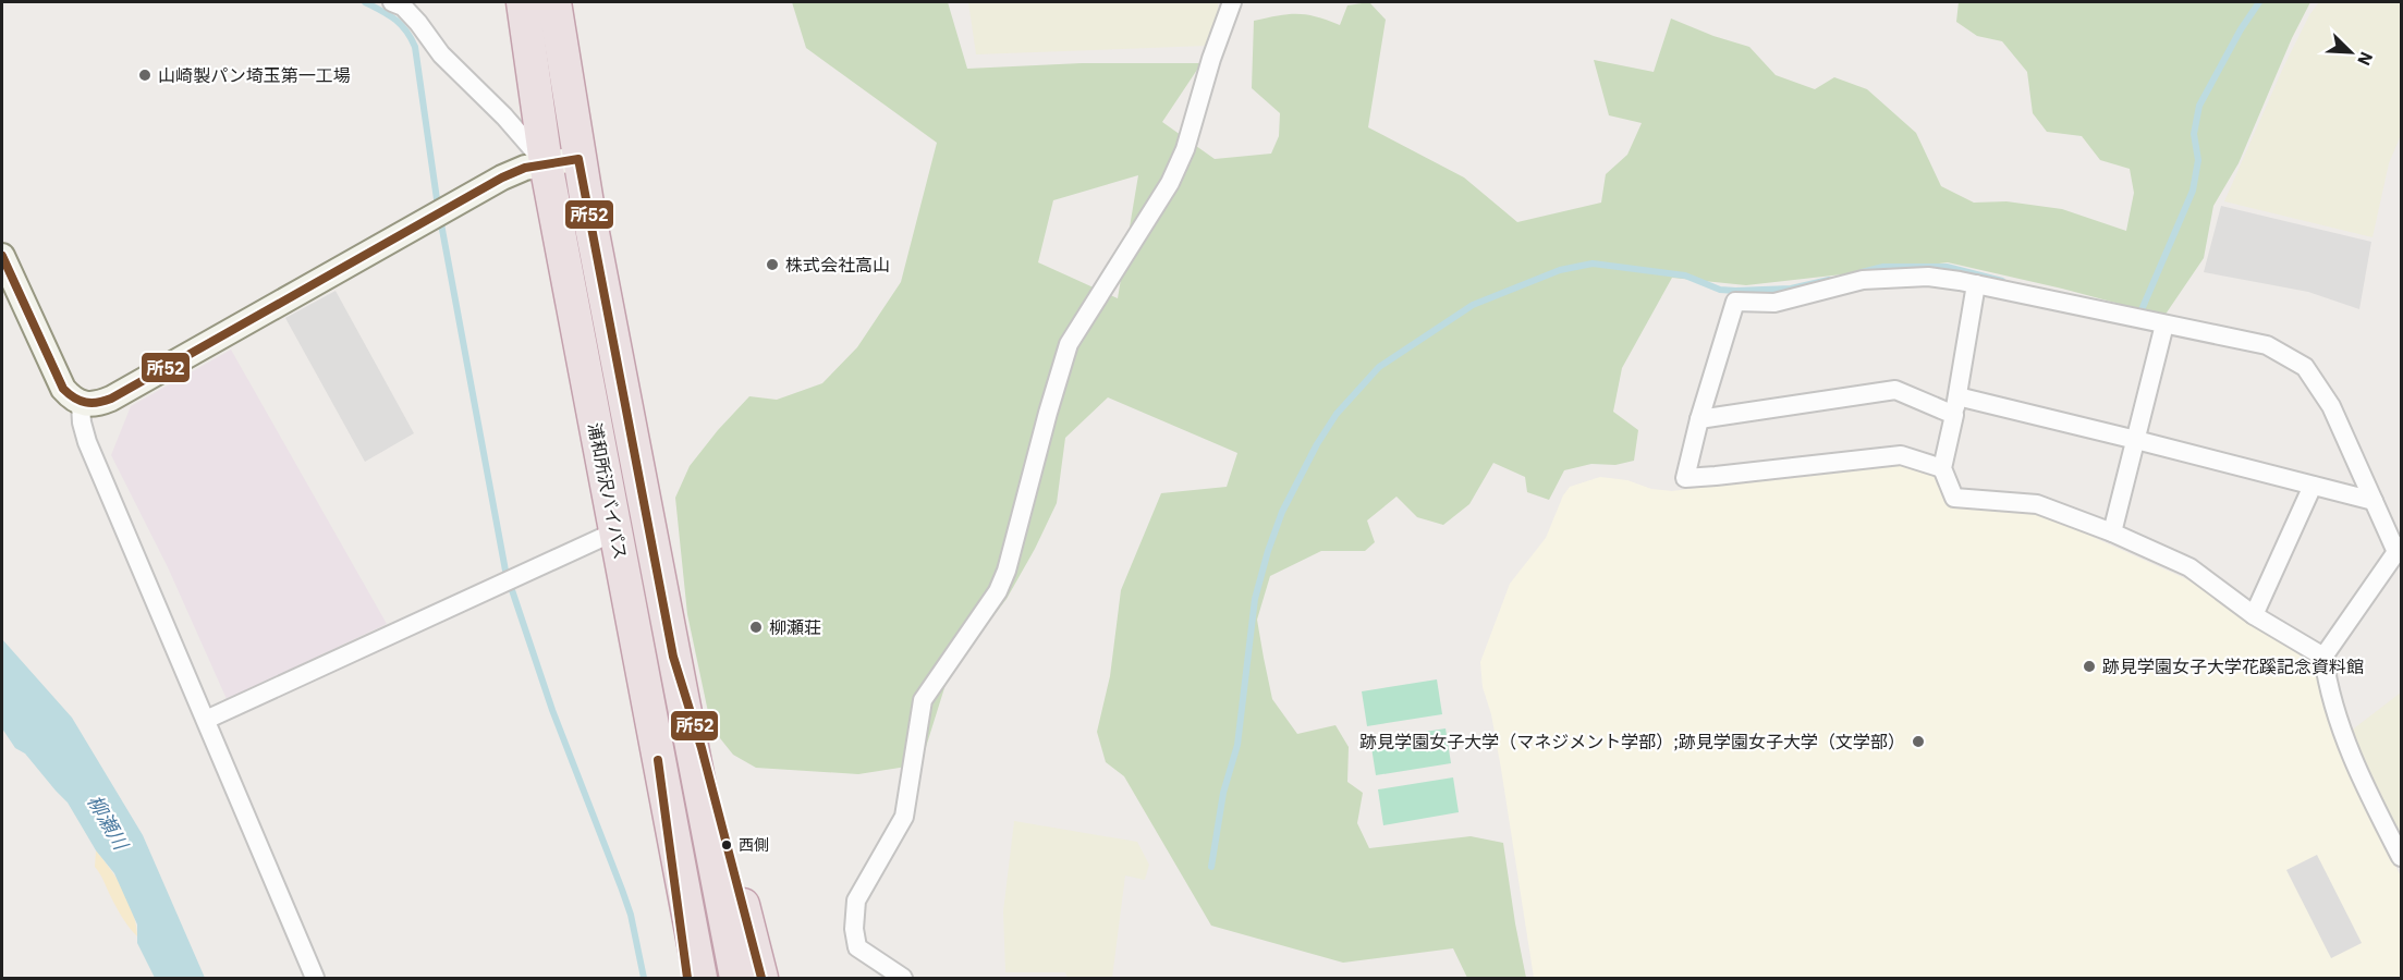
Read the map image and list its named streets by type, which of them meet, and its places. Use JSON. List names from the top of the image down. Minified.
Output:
{"streets":{"highway":["浦和所沢バイパス"]},"water":["柳瀬川"],"places":["山崎製パン埼玉第一工場","株式会社高山","柳瀬荘","跡見学園女子大学花蹊記念資料館","跡見学園女子大学（マネジメント学部）;跡見学園女子大学（文学部）","西側"],"lines":["transit line 所52"],"north":"bottom right"}
